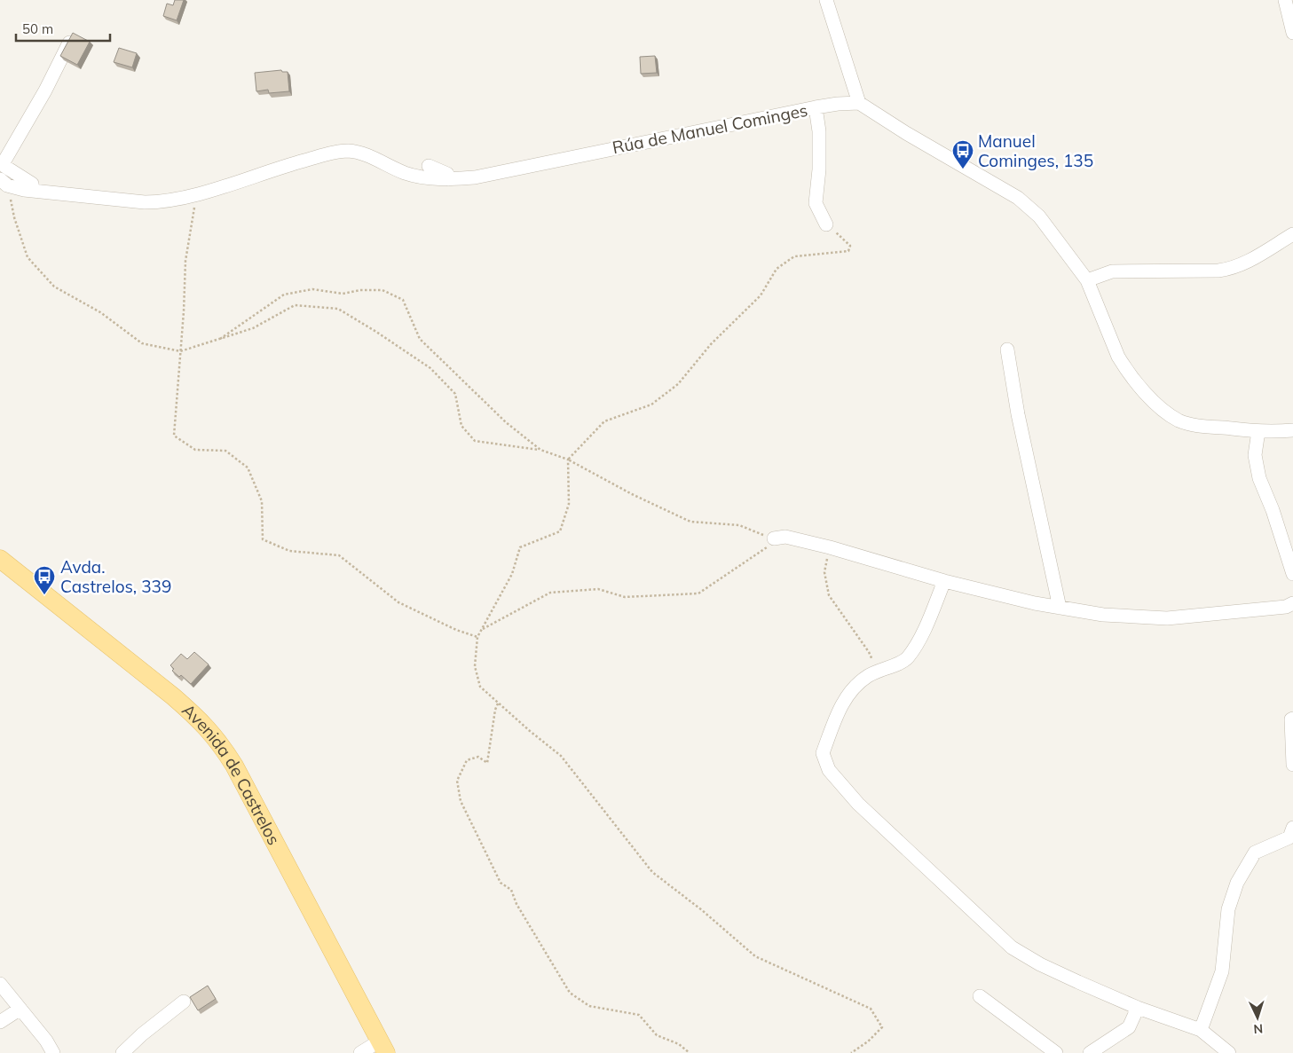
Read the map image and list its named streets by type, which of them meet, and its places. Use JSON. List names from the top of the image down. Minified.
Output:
{"streets":{"main road":["Avenida de Castrelos"],"street":["Rúa de Manuel Cominges"]},"places":{"bus stop":["Manuel Cominges, 135","Avda. Castrelos, 339"]},"scale_bar":"50 m","north":"bottom"}
